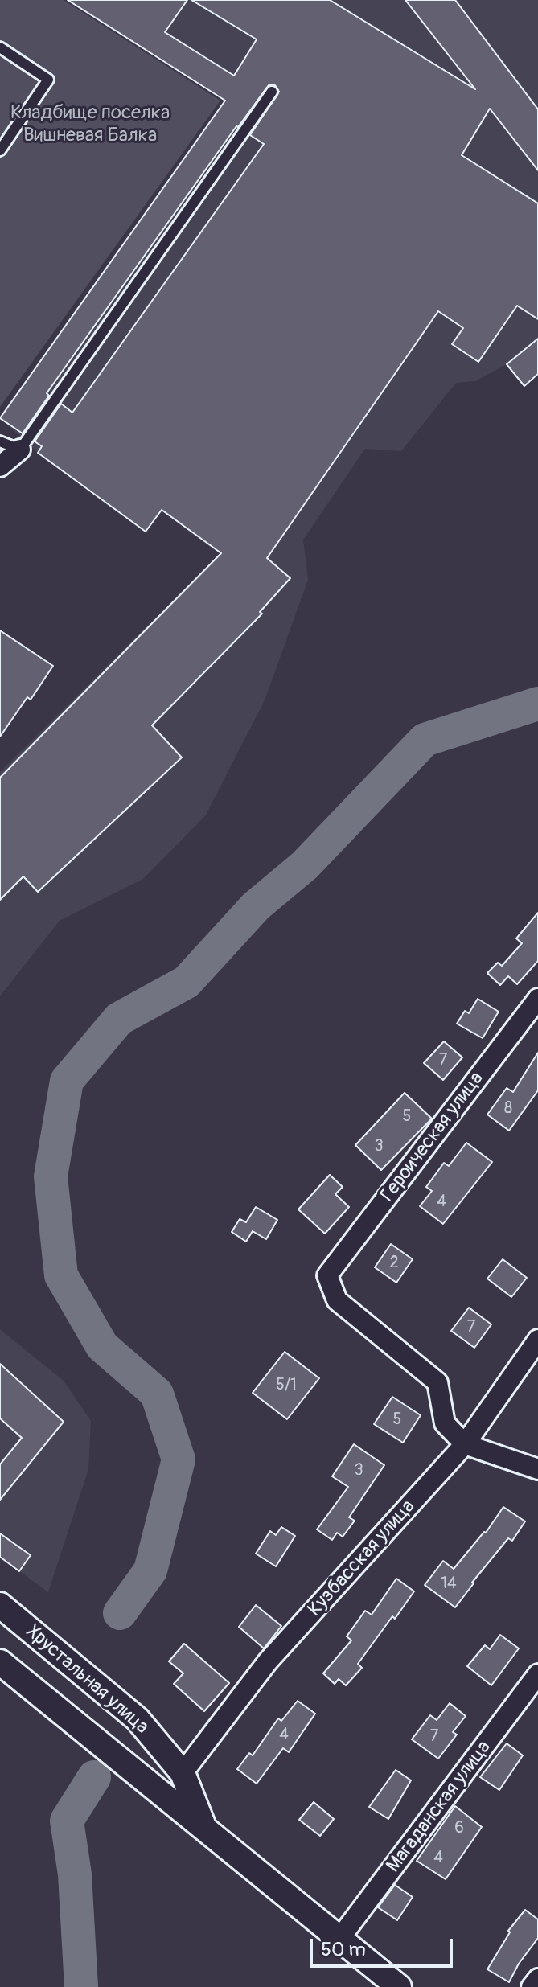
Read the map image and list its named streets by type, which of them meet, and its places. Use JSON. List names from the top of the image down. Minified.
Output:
{"streets":{"street":["Героическая улица","Кузбасская улица","Хрустальная улица","Магаданская улица"]},"crossings":[["Героическая улица","Кузбасская улица"],["Кузбасская улица","Хрустальная улица"],["Хрустальная улица","Магаданская улица"]],"parks":["Кладбище поселка Вишневая Балка"],"house_numbers":["7","8","5","3","4","2","7","5/1","5","3","14","4","7","6","4"],"scale_bar":"50 m"}
